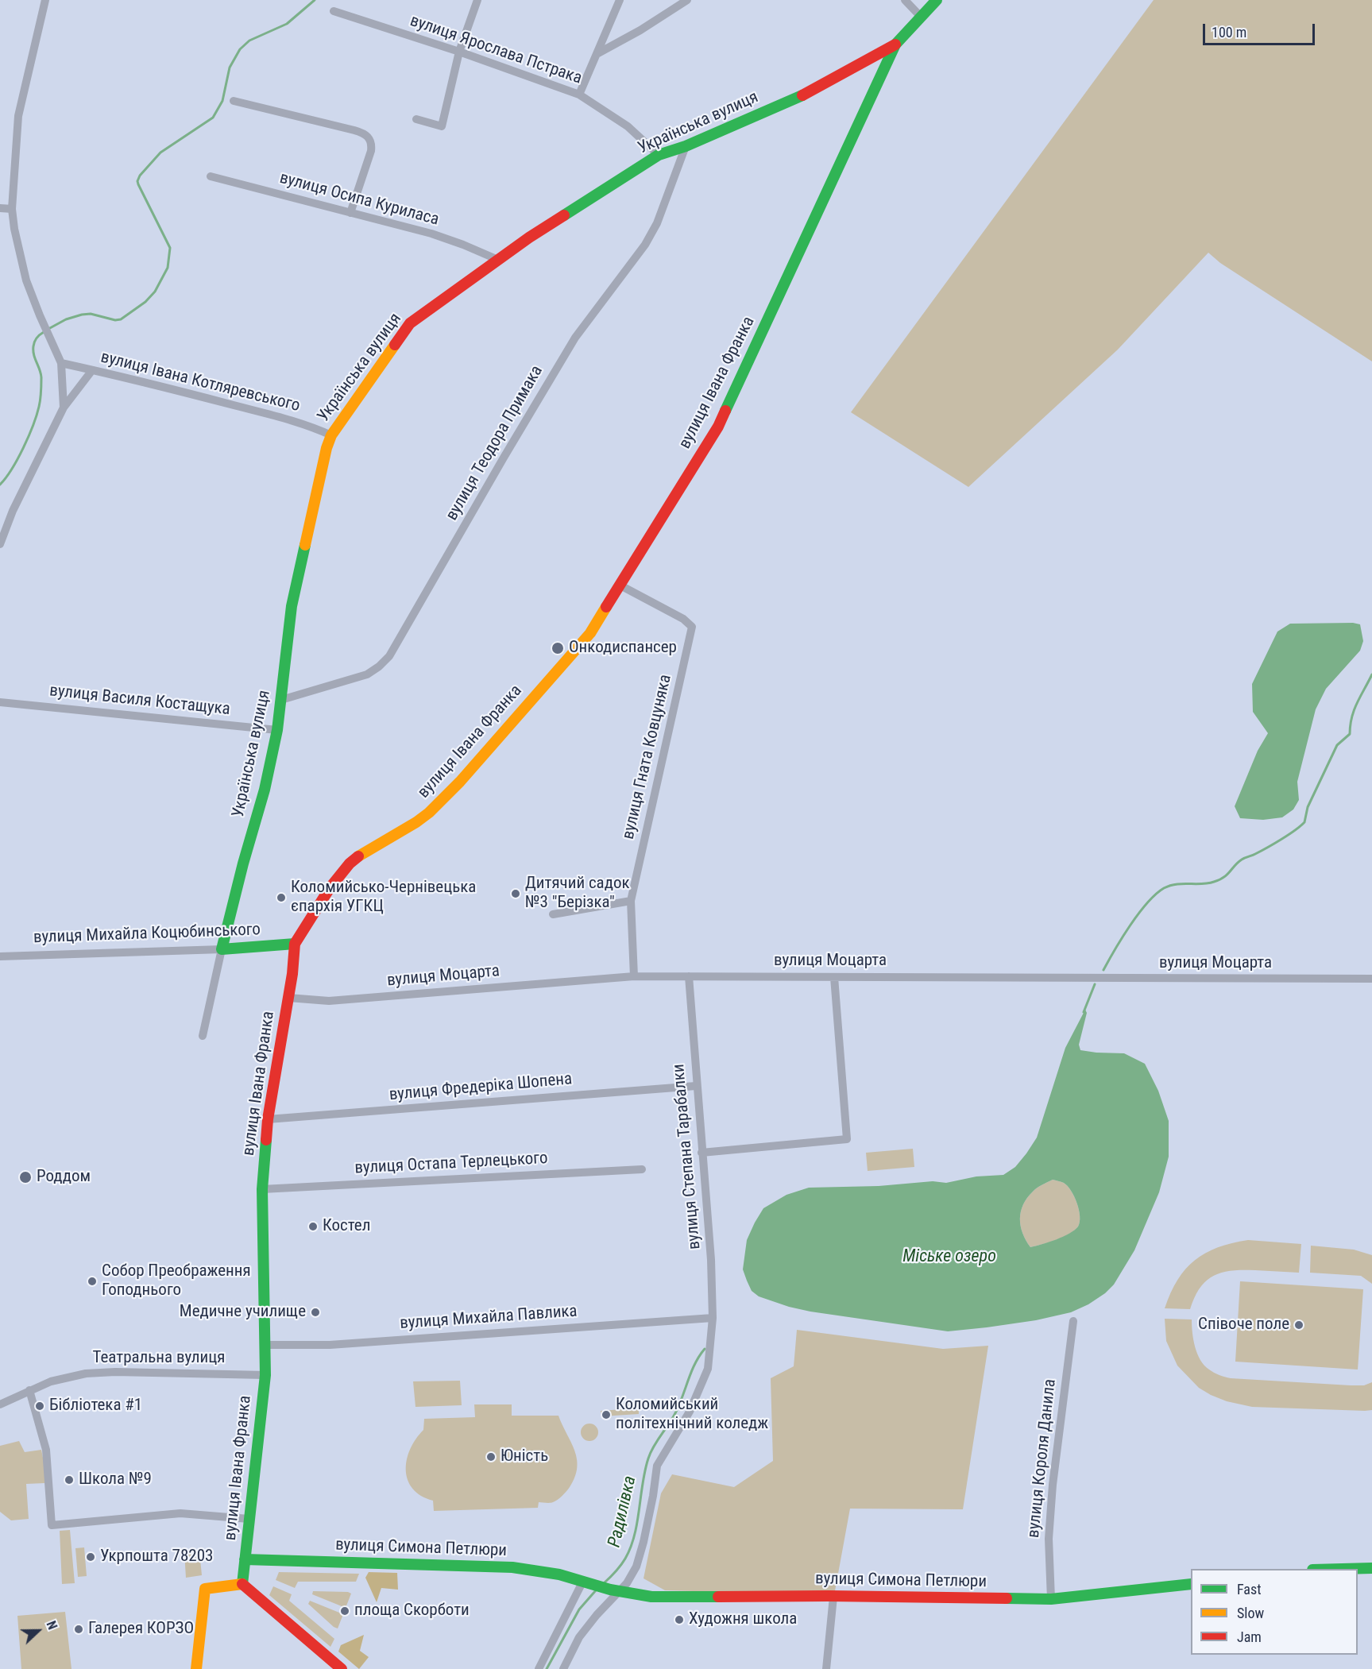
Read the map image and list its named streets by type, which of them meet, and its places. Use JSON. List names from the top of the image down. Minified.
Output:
{"streets":{"street":["вулиця Ярослава Пстрака","Українська вулиця","вулиця Осипа Куриласа","вулиця Івана Котляревського","вулиця Івана Франка","вулиця Теодора Примака","вулиця Василя Костащука","вулиця Гната Ковцуняка","вулиця Михайла Коцюбинського","вулиця Моцарта","вулиця Фредеріка Шопена","вулиця Степана Тарабалки","вулиця Остапа Терлецького","вулиця Михайла Павлика","Театральна вулиця","вулиця Короля Данила","вулиця Симона Петлюри"]},"crossings":[["вулиця Ярослава Пстрака","Українська вулиця"],["Українська вулиця","вулиця Осипа Куриласа"],["Українська вулиця","вулиця Івана Котляревського"],["Українська вулиця","вулиця Івана Франка"],["Українська вулиця","вулиця Теодора Примака"],["Українська вулиця","вулиця Василя Костащука"],["Українська вулиця","вулиця Михайла Коцюбинського"],["вулиця Івана Франка","вулиця Гната Ковцуняка"],["вулиця Івана Франка","вулиця Михайла Коцюбинського"],["вулиця Івана Франка","вулиця Моцарта"],["вулиця Івана Франка","вулиця Фредеріка Шопена"],["вулиця Івана Франка","вулиця Остапа Терлецького"],["вулиця Івана Франка","вулиця Михайла Павлика"],["вулиця Івана Франка","Театральна вулиця"],["вулиця Івана Франка","вулиця Симона Петлюри"],["вулиця Гната Ковцуняка","вулиця Моцарта"],["вулиця Моцарта","вулиця Степана Тарабалки"],["вулиця Фредеріка Шопена","вулиця Степана Тарабалки"],["вулиця Степана Тарабалки","вулиця Михайла Павлика"],["вулиця Степана Тарабалки","вулиця Симона Петлюри"],["вулиця Короля Данила","вулиця Симона Петлюри"]],"water":["Міське озеро","Радилівка"],"places":["Онкодиспансер","Дитячий садок №3 \"Берізка\"","Коломийсько-Чернівецька єпархія УГКЦ","Роддом","Костел","Собор Преображення Гоподнього","Медичне училище","Співоче поле","Бібліотека #1","Коломийський політехнічний коледж","Юність","Школа №9","Укрпошта 78203","площа Скорботи","Художня школа","Галерея КОРЗО"],"legend":["Fast","Slow","Jam"],"scale_bar":"100 m","north":"right"}
